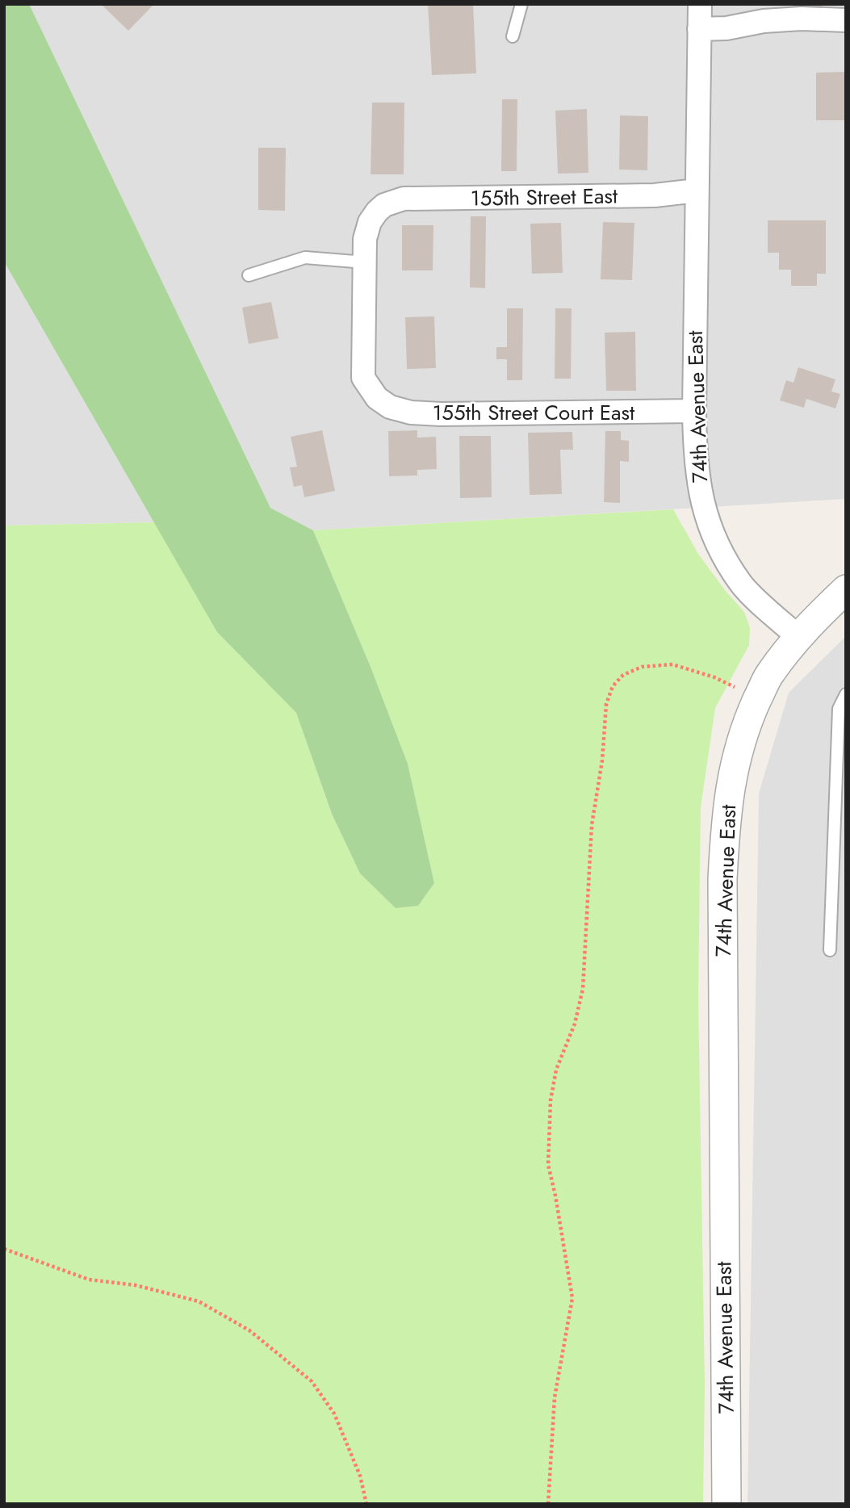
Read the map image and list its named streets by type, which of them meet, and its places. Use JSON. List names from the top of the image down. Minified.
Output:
{"streets":{"street":["155th Street East","74th Avenue East","155th Street Court East"]},"crossings":[["155th Street East","74th Avenue East"],["155th Street East","155th Street Court East"],["74th Avenue East","155th Street Court East"]]}
